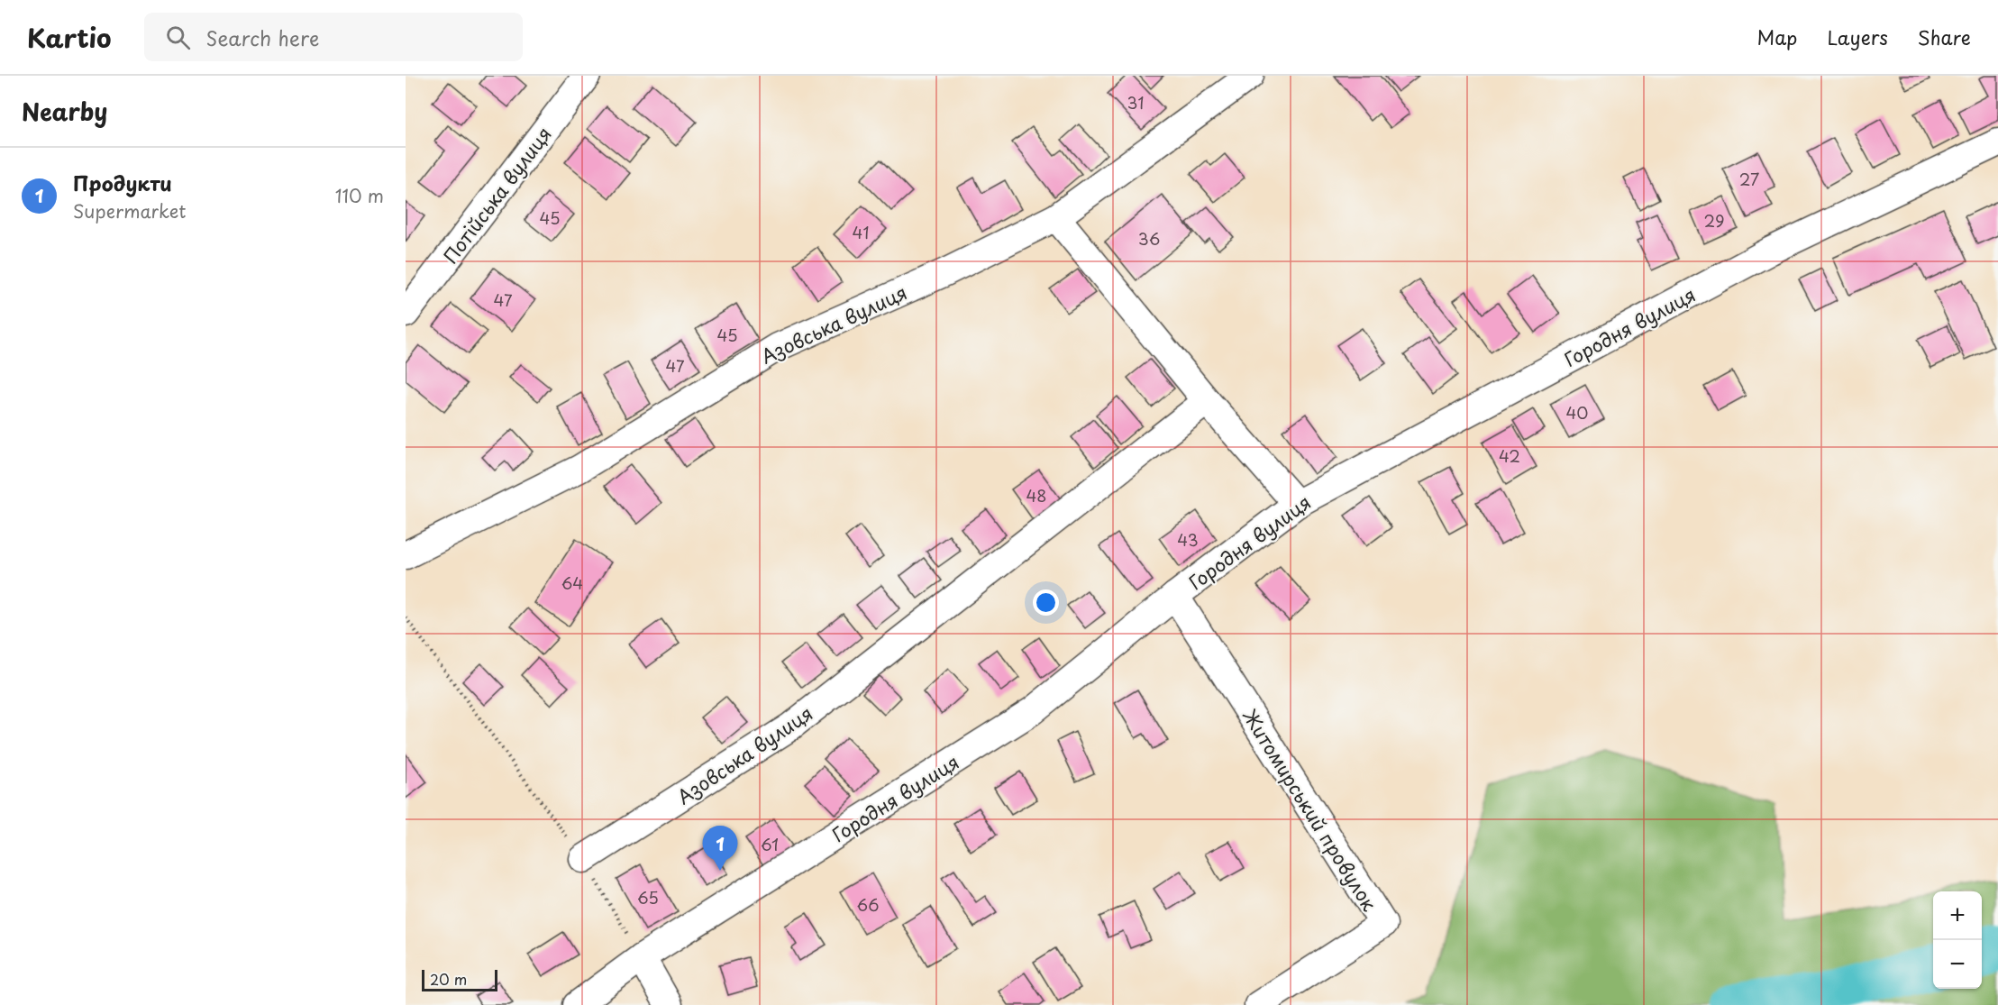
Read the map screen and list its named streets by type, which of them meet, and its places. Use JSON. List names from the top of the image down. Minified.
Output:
{"streets":{"street":["Потійська вулиця","Азовська вулиця","Городня вулиця","Житомирський провулок"]},"crossings":[["Городня вулиця","Житомирський провулок"]],"house_numbers":["31","27","45","29","41","36","47","45","47","40","42","48","43","64","61","65","66"],"scale_bar":"20 m","page":{"header":"Kartio","search":"Search here","nav":["Map","Layers","Share"],"heading":"Nearby","list":[{"mark":"1","name":"Продукти","note":"Supermarket","value":"110 m"}],"pins":"1","map_buttons":["+","−"],"scale":"20 m"}}
